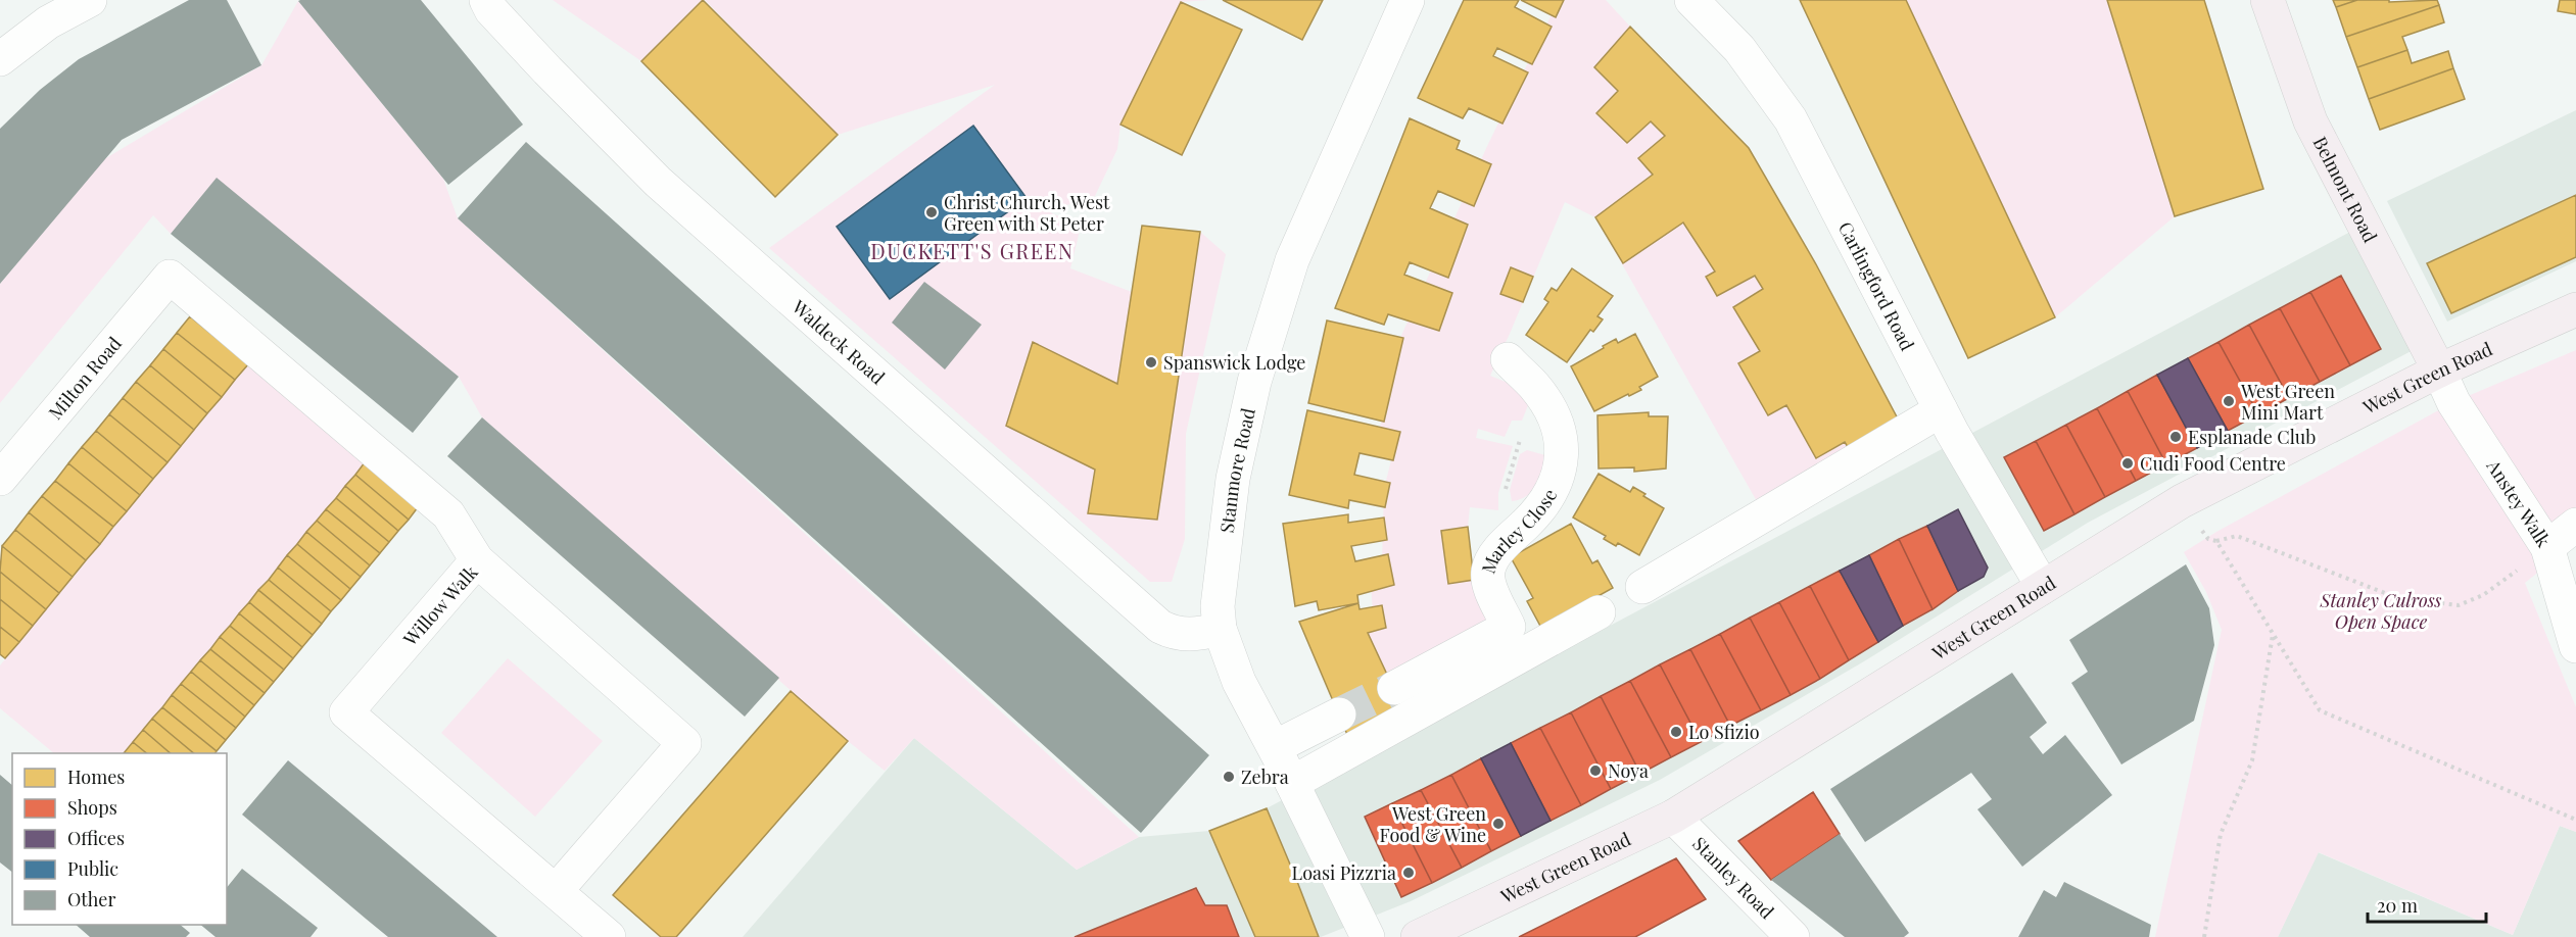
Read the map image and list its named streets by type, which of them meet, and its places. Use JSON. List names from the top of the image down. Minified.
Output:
{"streets":{"main road":["Belmont Road","West Green Road"],"street":["Carlingford Road","Waldeck Road","Milton Road","Stanmore Road","Anstey Walk","Marley Close","Willow Walk","Stanley Road"]},"crossings":[["Belmont Road","West Green Road"],["Belmont Road","Anstey Walk"],["Carlingford Road","West Green Road"],["Waldeck Road","Stanmore Road"],["Milton Road","Willow Walk"],["West Green Road","Anstey Walk"],["West Green Road","Stanley Road"]],"districts":["DUCKETT'S GREEN"],"parks":["Stanley Culross Open Space"],"places":["Christ Church, West Green with St Peter","Spanswick Lodge","West Green Mini Mart","Esplanade Club","Cudi Food Centre","Lo Sfizio","Noya","Zebra","West Green Food & Wine","Loasi Pizzria"],"legend":["Homes","Shops","Offices","Public","Other"],"scale_bar":"20 m"}
